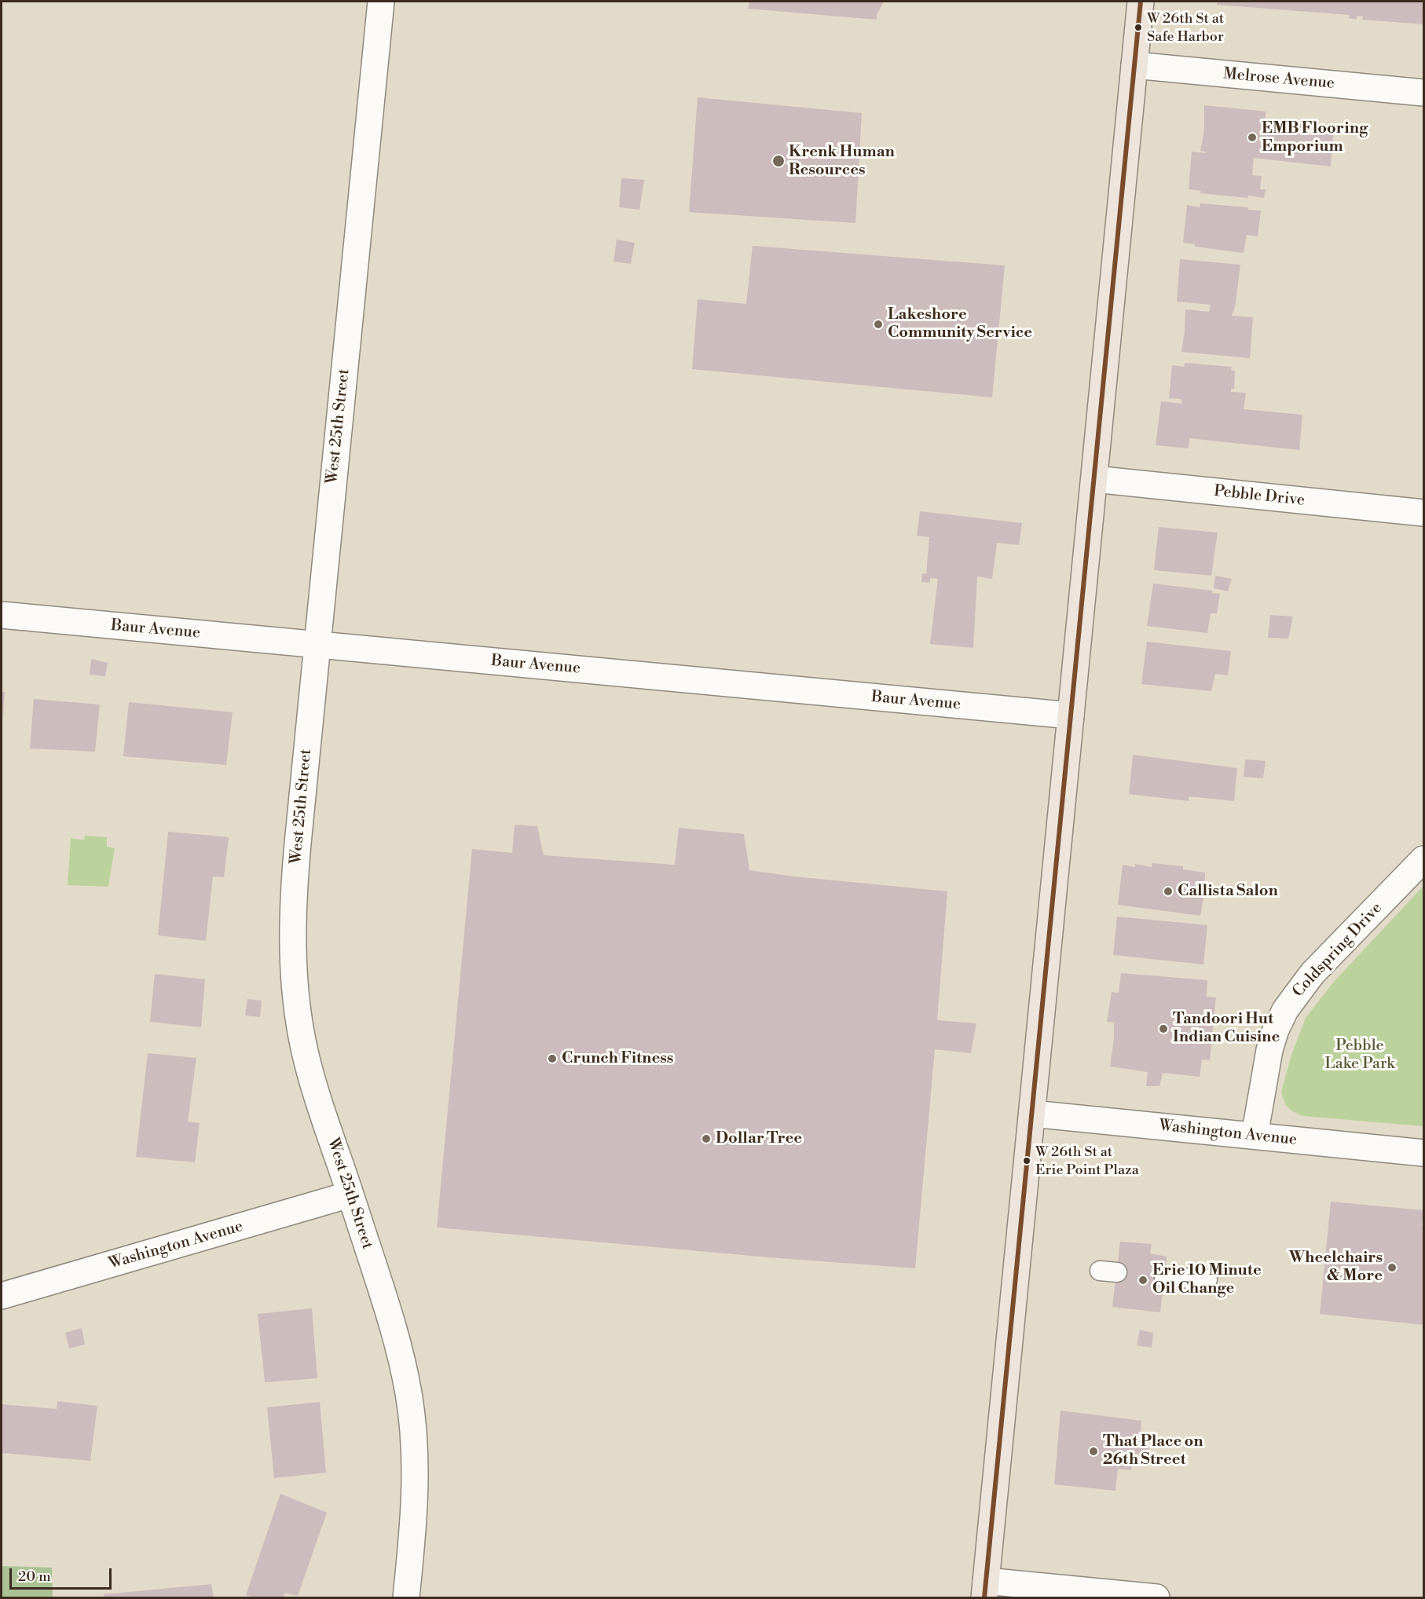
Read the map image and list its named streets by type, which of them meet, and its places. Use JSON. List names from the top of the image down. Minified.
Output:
{"streets":{"street":["Melrose Avenue","West 25th Street","Pebble Drive","Baur Avenue","Coldspring Drive","Washington Avenue"]},"crossings":[["West 25th Street","Baur Avenue"],["West 25th Street","Washington Avenue"],["Coldspring Drive","Washington Avenue"]],"parks":["Pebble Lake Park"],"places":["W 26th St at Safe Harbor","EMB Flooring Emporium","Krenk Human Resources","Lakeshore Community Service","Callista Salon","Tandoori Hut Indian Cuisine","Crunch Fitness","Dollar Tree","W 26th St at Erie Point Plaza","Wheelchairs & More","Erie 10 Minute Oil Change","That Place on 26th Street"],"scale_bar":"20 m"}
